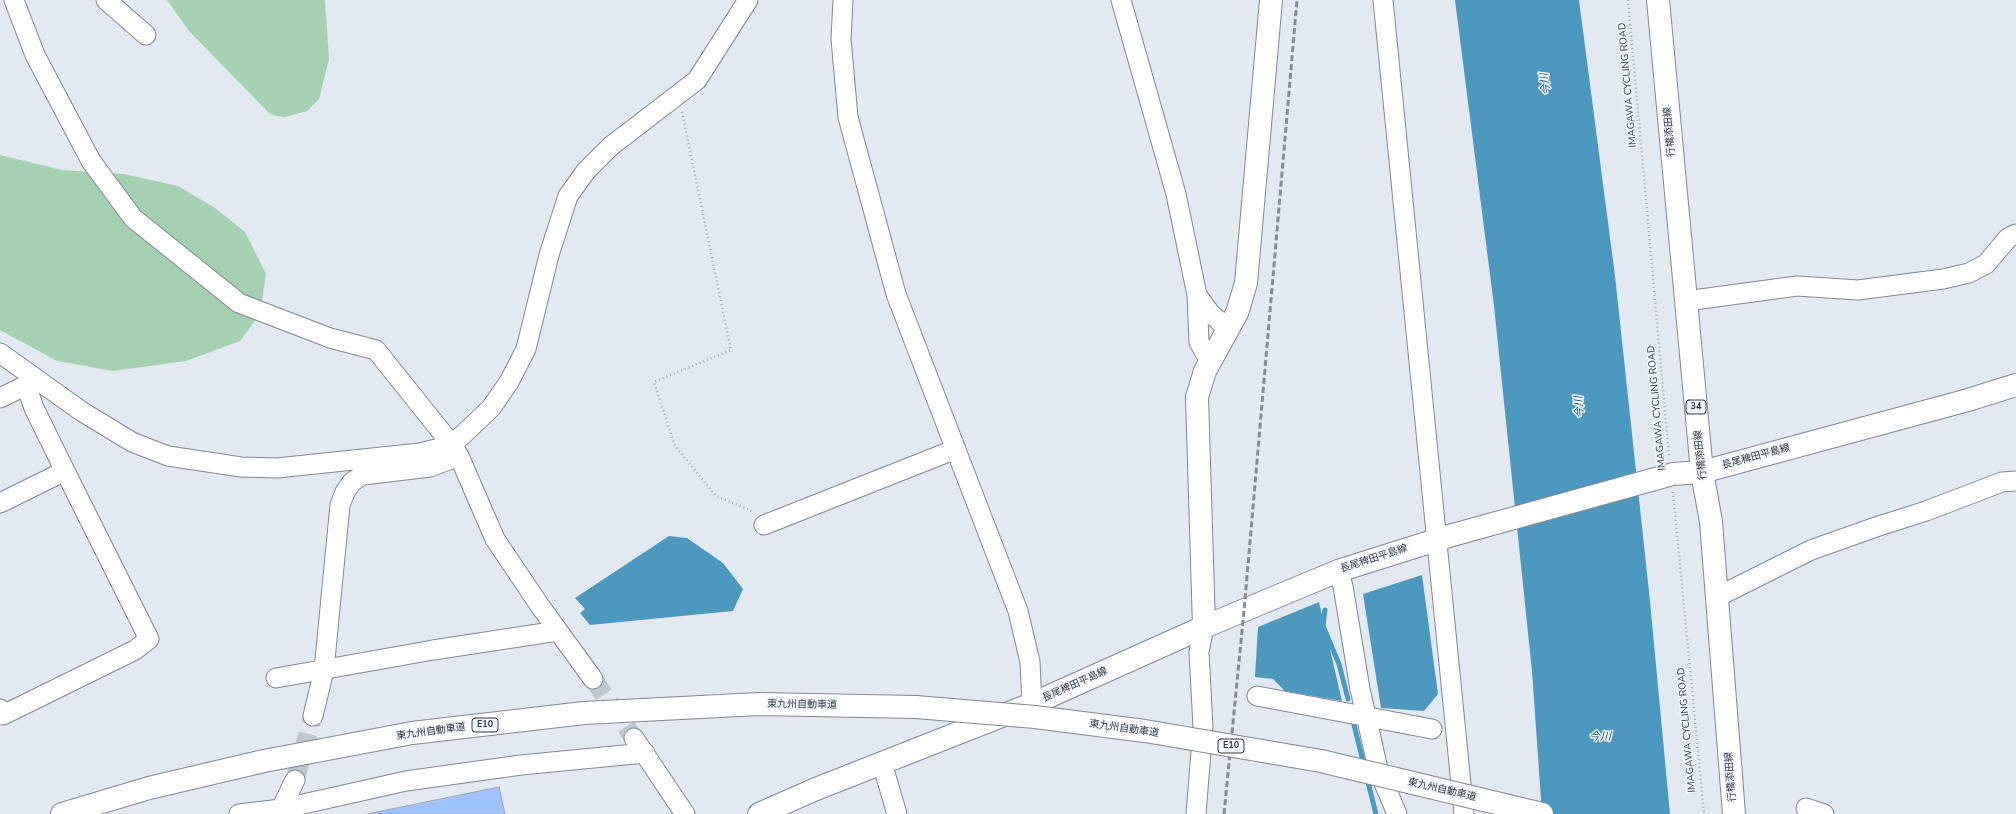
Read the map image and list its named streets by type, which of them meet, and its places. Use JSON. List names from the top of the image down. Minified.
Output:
{"streets":{"main road":["行橋添田線","34","長尾稗田平島線","東九州自動車道","E10"],"path":["IMAGAWA CYCLING ROAD"]},"crossings":[["IMAGAWA CYCLING ROAD","長尾稗田平島線"],["行橋添田線","長尾稗田平島線"]],"water":["今川"]}
